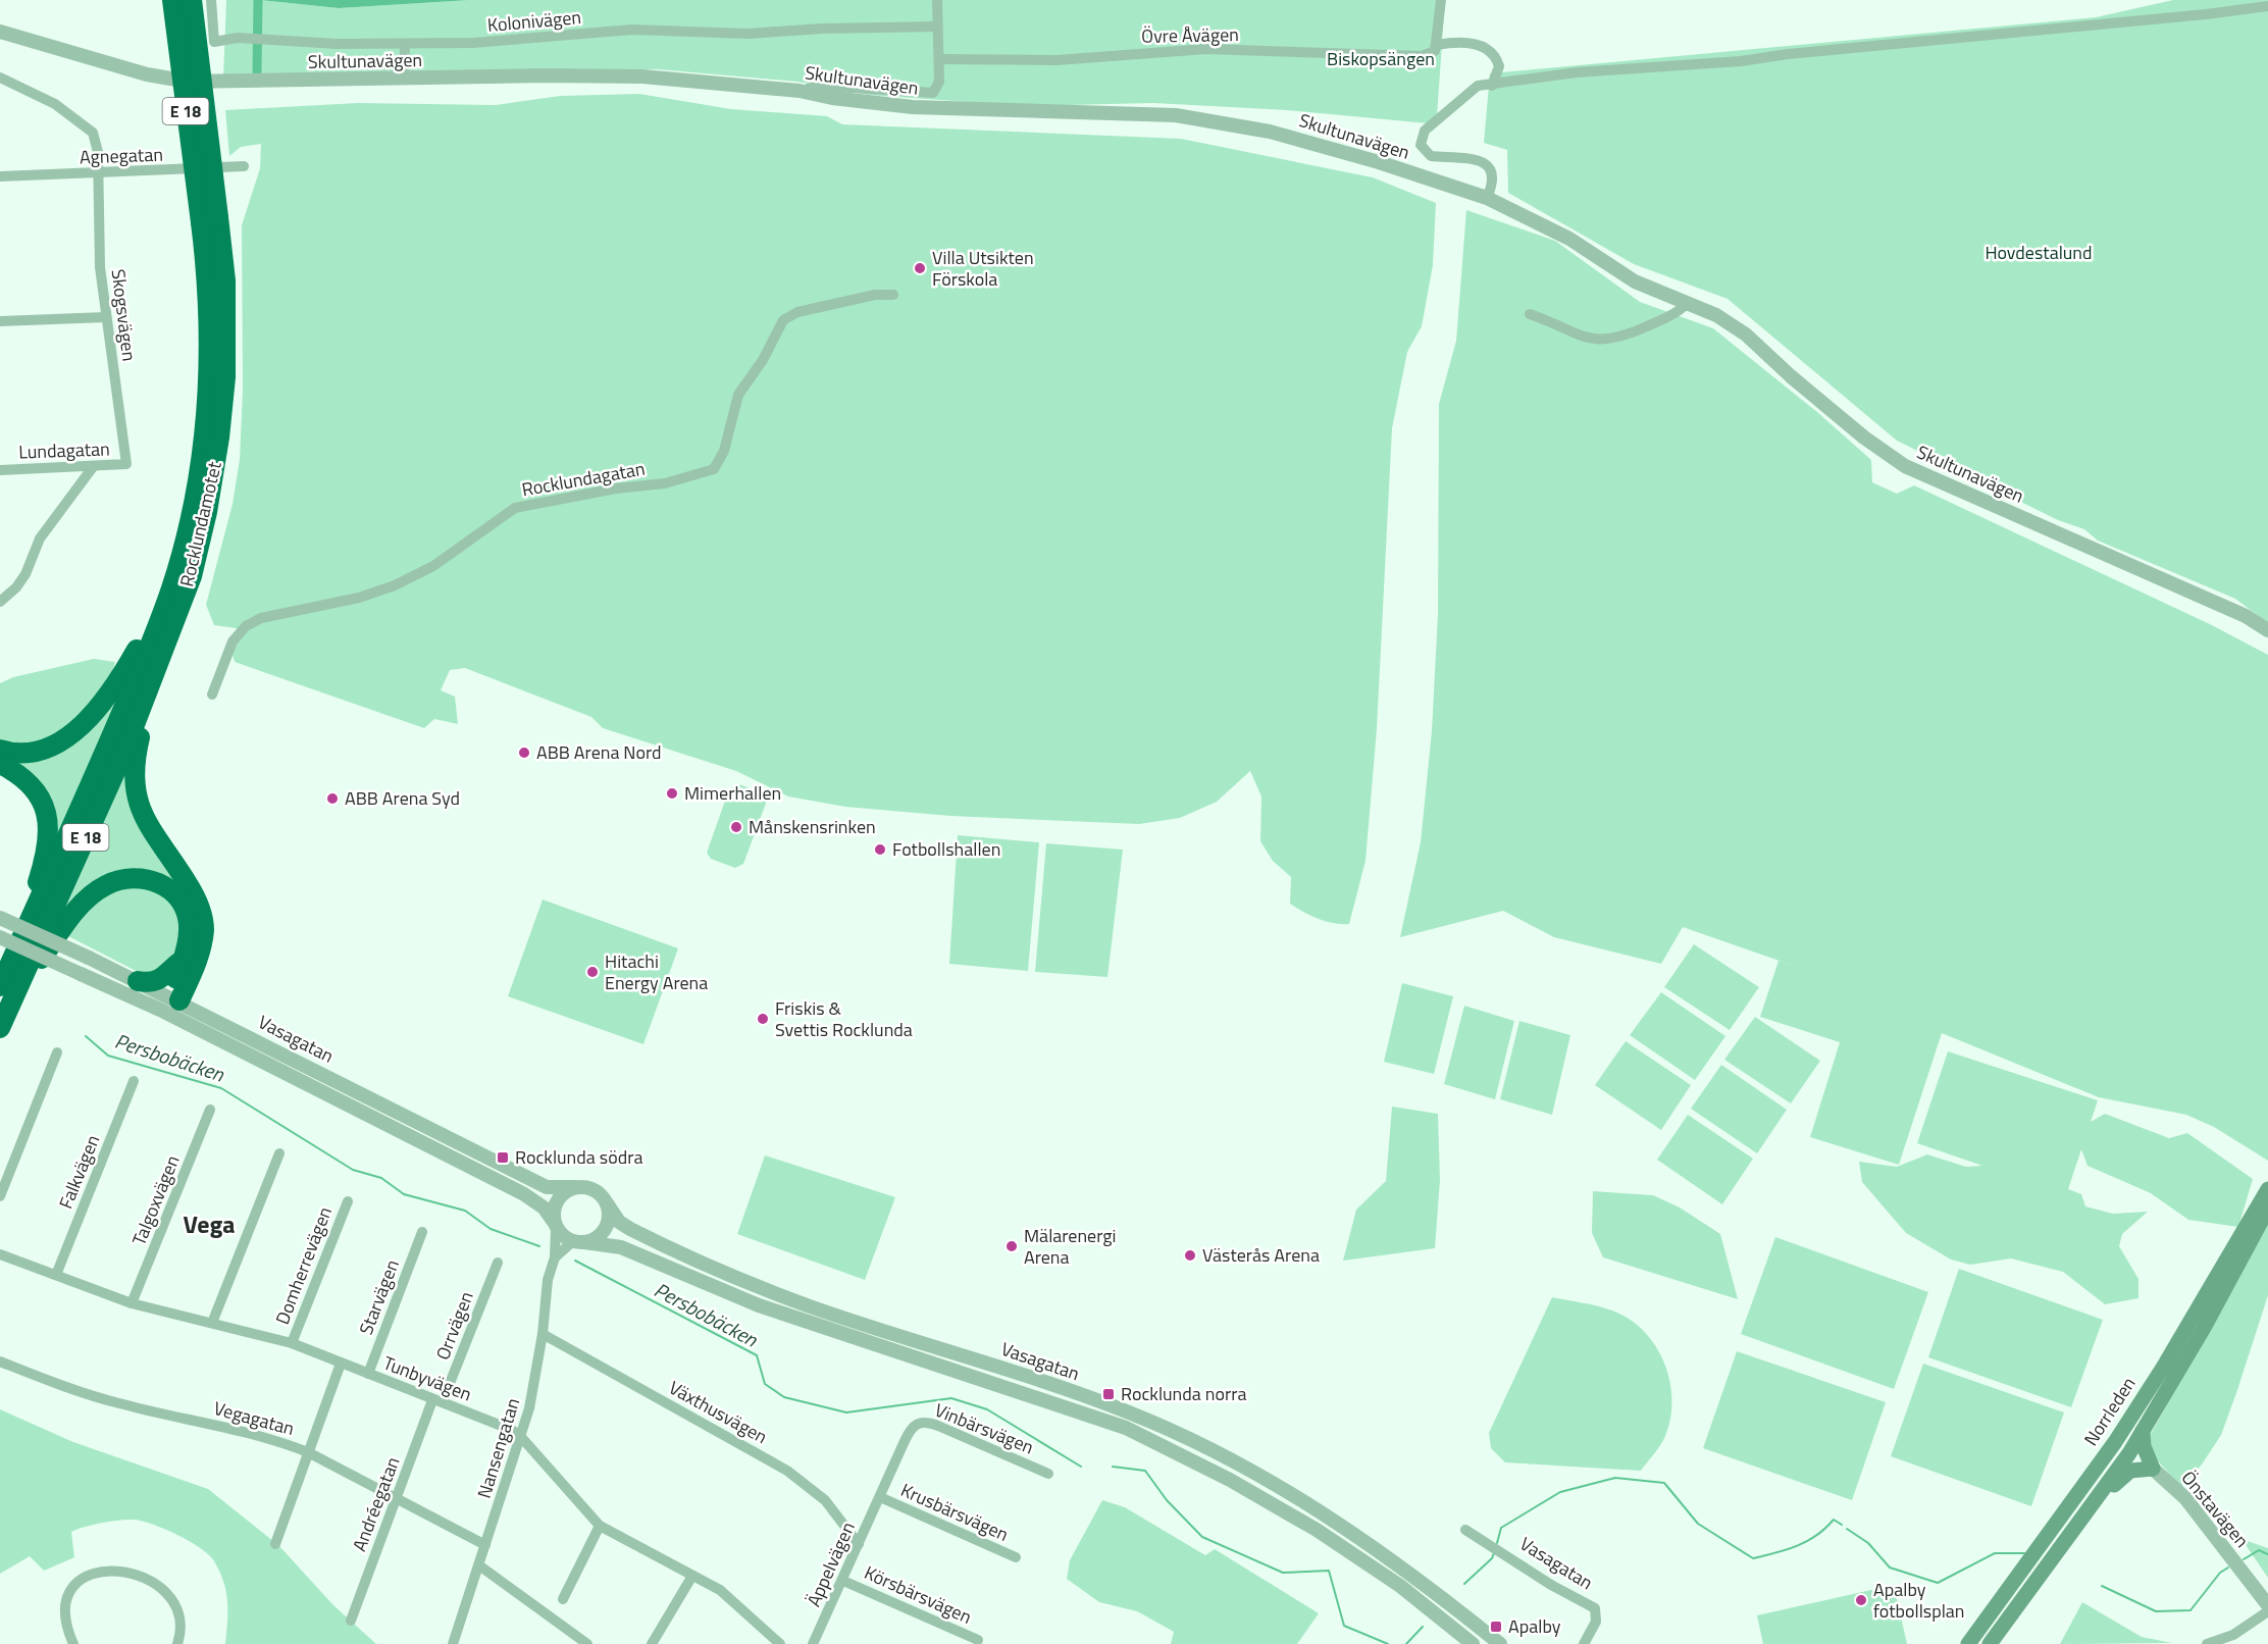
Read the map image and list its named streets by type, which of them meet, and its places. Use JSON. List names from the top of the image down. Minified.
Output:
{"streets":{"highway":["E 18","Rocklundamotet"],"main road":["Norrleden"],"street":["Kolonivägen","Övre Åvägen","Skultunavägen","Agnegatan","Skogsvägen","Lundagatan","Rocklundagatan","Vasagatan","Falkvägen","Talgoxvägen","Domherrevägen","Starvägen","Orrvägen","Tunbyvägen","Växthusvägen","Vegagatan","Vinbärsvägen","Nansengatan","Andréegatan","Önstavägen","Krusbärsvägen","Äppelvägen","Körsbärsvägen"]},"crossings":[["E 18","Rocklundamotet"],["E 18","Vasagatan"],["Agnegatan","Skogsvägen"],["Skogsvägen","Lundagatan"],["Vasagatan","Nansengatan"],["Falkvägen","Tunbyvägen"],["Talgoxvägen","Tunbyvägen"],["Domherrevägen","Tunbyvägen"],["Starvägen","Tunbyvägen"],["Orrvägen","Tunbyvägen"],["Orrvägen","Andréegatan"],["Tunbyvägen","Nansengatan"],["Tunbyvägen","Andréegatan"],["Växthusvägen","Nansengatan"],["Växthusvägen","Äppelvägen"],["Vegagatan","Nansengatan"],["Vegagatan","Andréegatan"],["Vinbärsvägen","Krusbärsvägen"],["Vinbärsvägen","Äppelvägen"],["Krusbärsvägen","Äppelvägen"],["Äppelvägen","Körsbärsvägen"]],"districts":["Vega"],"water":["Persbobäcken"],"parks":["Biskopsängen","Hovdestalund"],"places":{"other":["Villa Utsikten Förskola","ABB Arena Nord","Mimerhallen","ABB Arena Syd","Månskensrinken","Fotbollshallen","Hitachi Energy Arena","Friskis & Svettis Rocklunda","Mälarenergi Arena","Västerås Arena","Apalby fotbollsplan"],"transit":["Rocklunda södra","Rocklunda norra","Apalby"]}}
